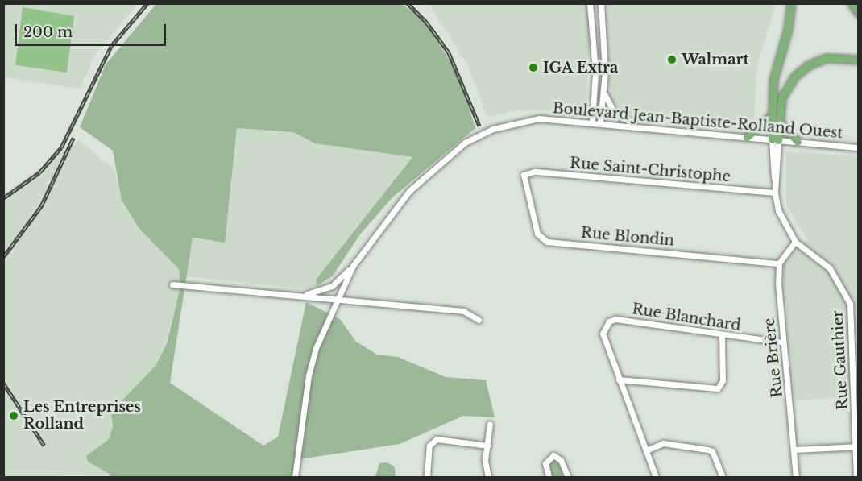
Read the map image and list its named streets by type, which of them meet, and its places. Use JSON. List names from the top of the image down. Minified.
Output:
{"streets":{"street":["Boulevard Jean-Baptiste-Rolland Ouest","Rue Saint-Christophe","Rue Blondin","Rue Blanchard","Rue Brière","Rue Gauthier"]},"crossings":[["Boulevard Jean-Baptiste-Rolland Ouest","Rue Gauthier"],["Rue Saint-Christophe","Rue Blondin"],["Rue Saint-Christophe","Rue Gauthier"],["Rue Blondin","Rue Brière"],["Rue Blanchard","Rue Brière"]],"places":["Walmart","IGA Extra","Les Entreprises Rolland"],"scale_bar":"200 m"}
